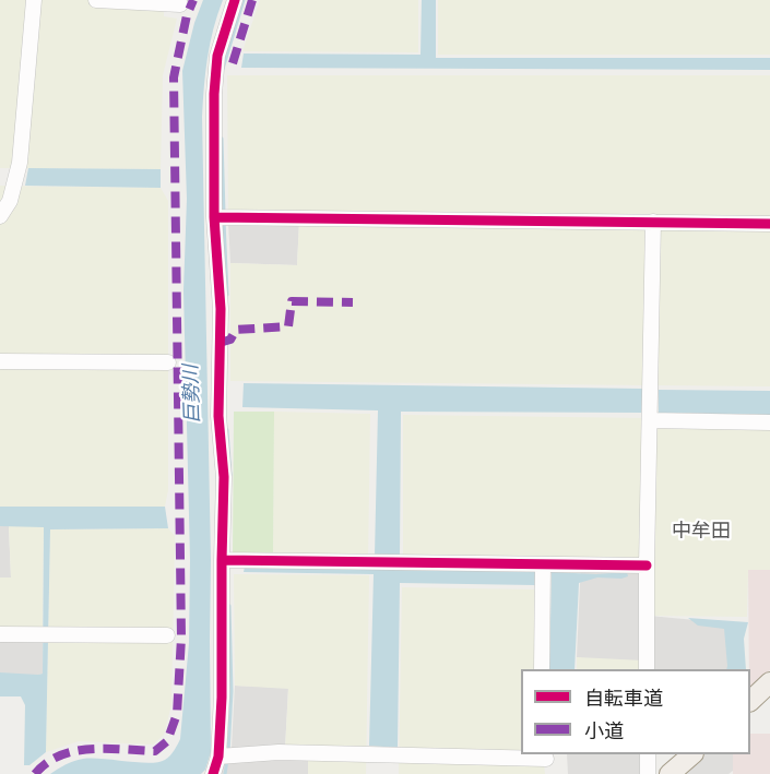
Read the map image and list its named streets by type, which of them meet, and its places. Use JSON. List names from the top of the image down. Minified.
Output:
{"districts":["中牟田"],"water":["巨勢川"],"legend":["自転車道","小道"]}
